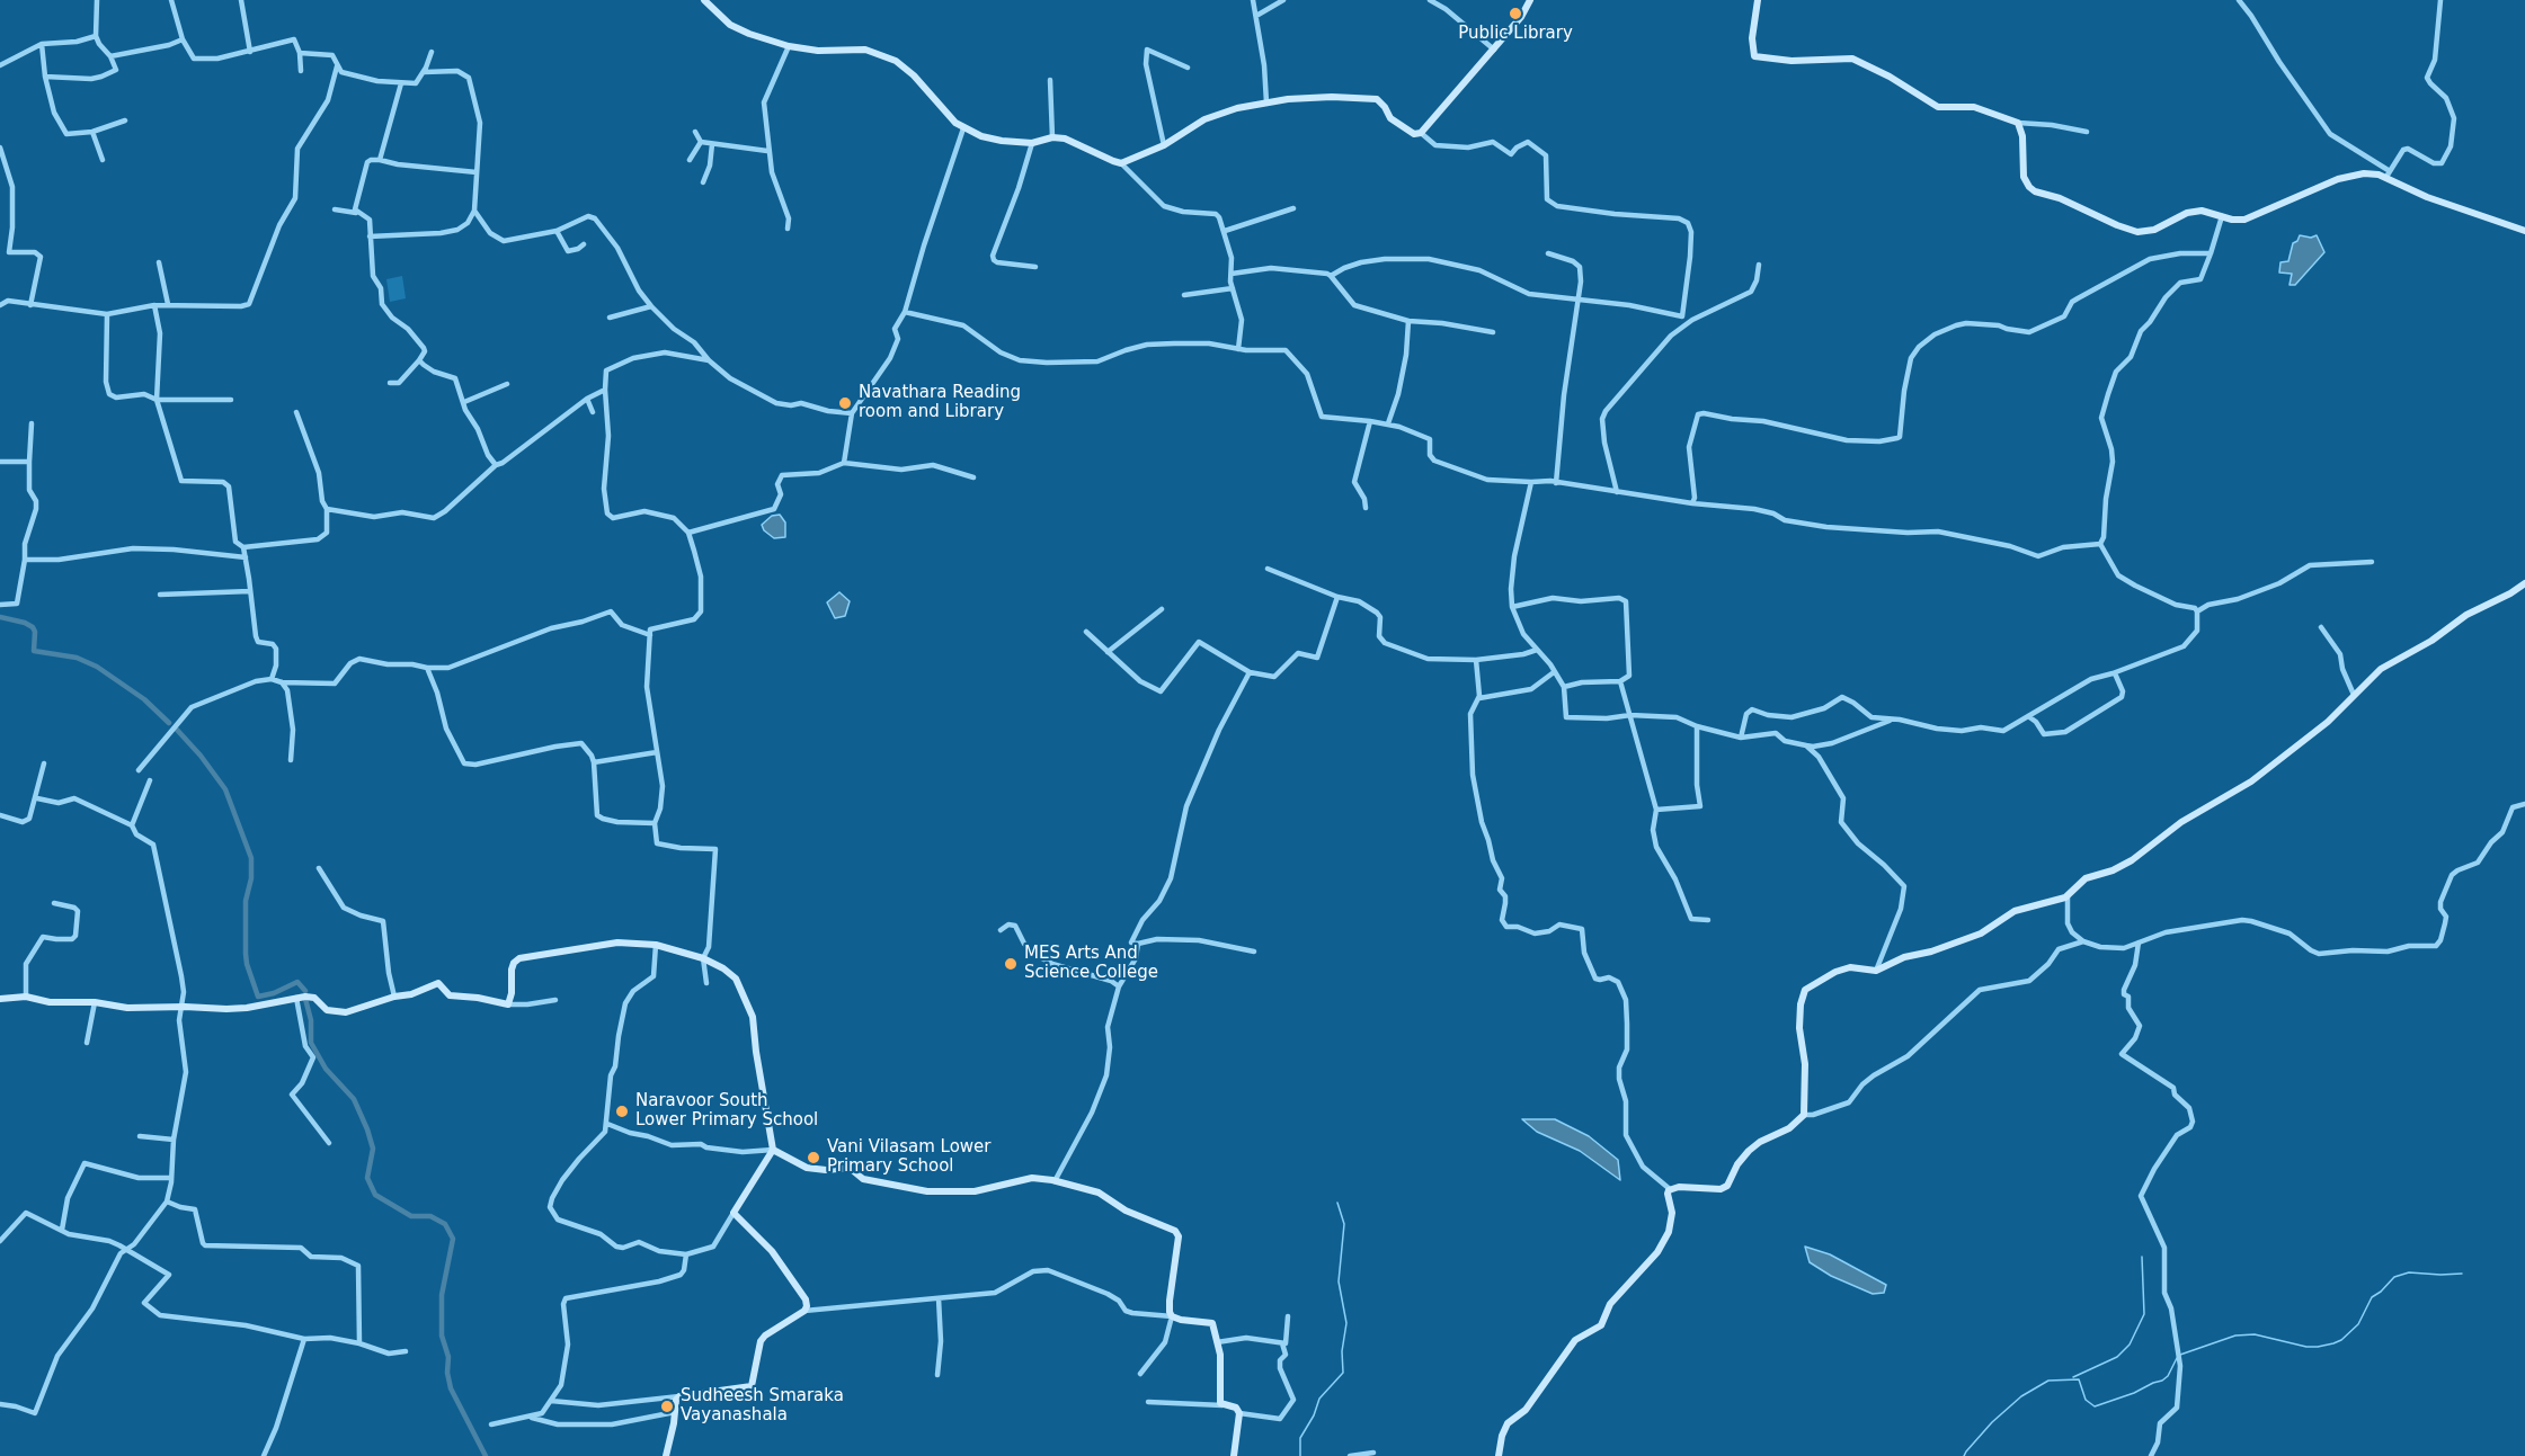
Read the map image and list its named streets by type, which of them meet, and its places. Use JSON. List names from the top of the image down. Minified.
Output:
{"places":["Public Library","Navathara Reading room and Library","MES Arts And Science College","Naravoor South Lower Primary School","Vani Vilasam Lower Primary School","Sudheesh Smaraka Vayanashala"]}
